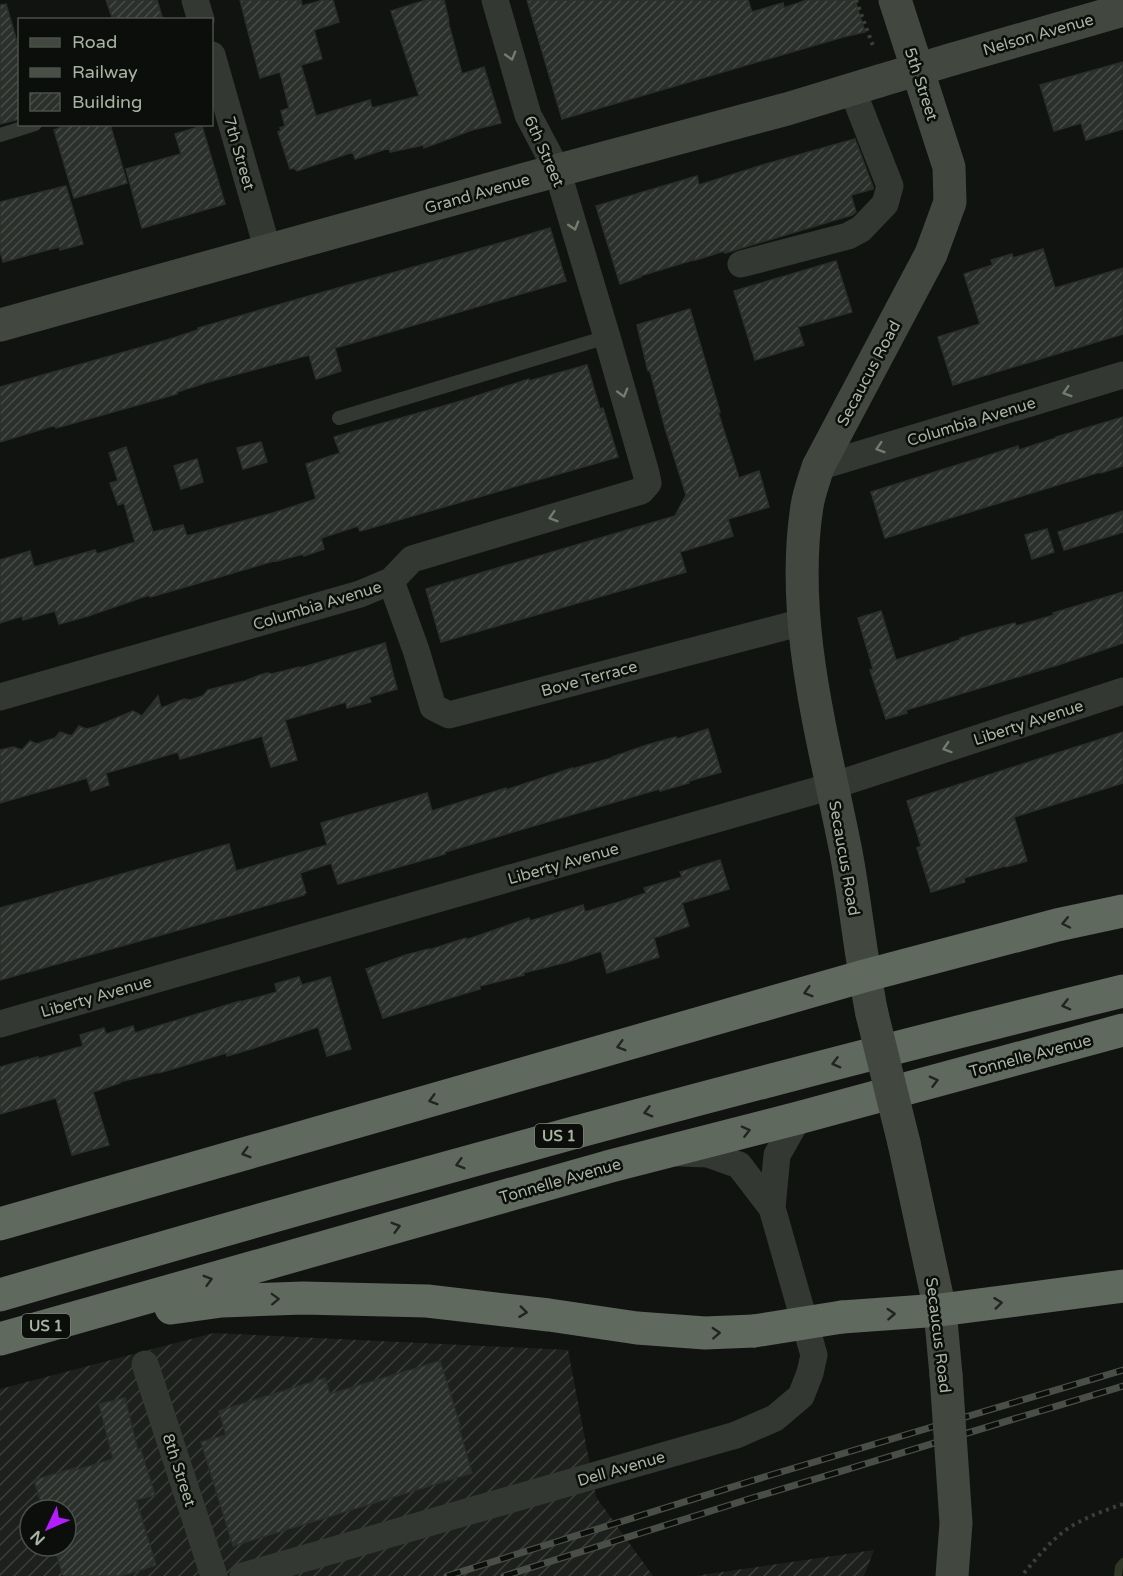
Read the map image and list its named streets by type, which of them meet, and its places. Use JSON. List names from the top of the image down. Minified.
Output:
{"streets":{"highway":["Tonnelle Avenue","US 1"],"main road":["Nelson Avenue","5th Street","Grand Avenue","Secaucus Road"],"street":["6th Street","7th Street","Columbia Avenue","Bove Terrace","Liberty Avenue","Dell Avenue","8th Street"]},"crossings":[["Nelson Avenue","Grand Avenue"],["5th Street","Secaucus Road"],["6th Street","Grand Avenue"],["6th Street","Columbia Avenue"],["7th Street","Grand Avenue"],["Secaucus Road","Columbia Avenue"],["Secaucus Road","Bove Terrace"],["Secaucus Road","Liberty Avenue"],["Columbia Avenue","Bove Terrace"],["Tonnelle Avenue","Dell Avenue"]],"one_way":["6th Street","Columbia Avenue"],"legend":["Road","Railway","Building"],"north":"bottom left"}
